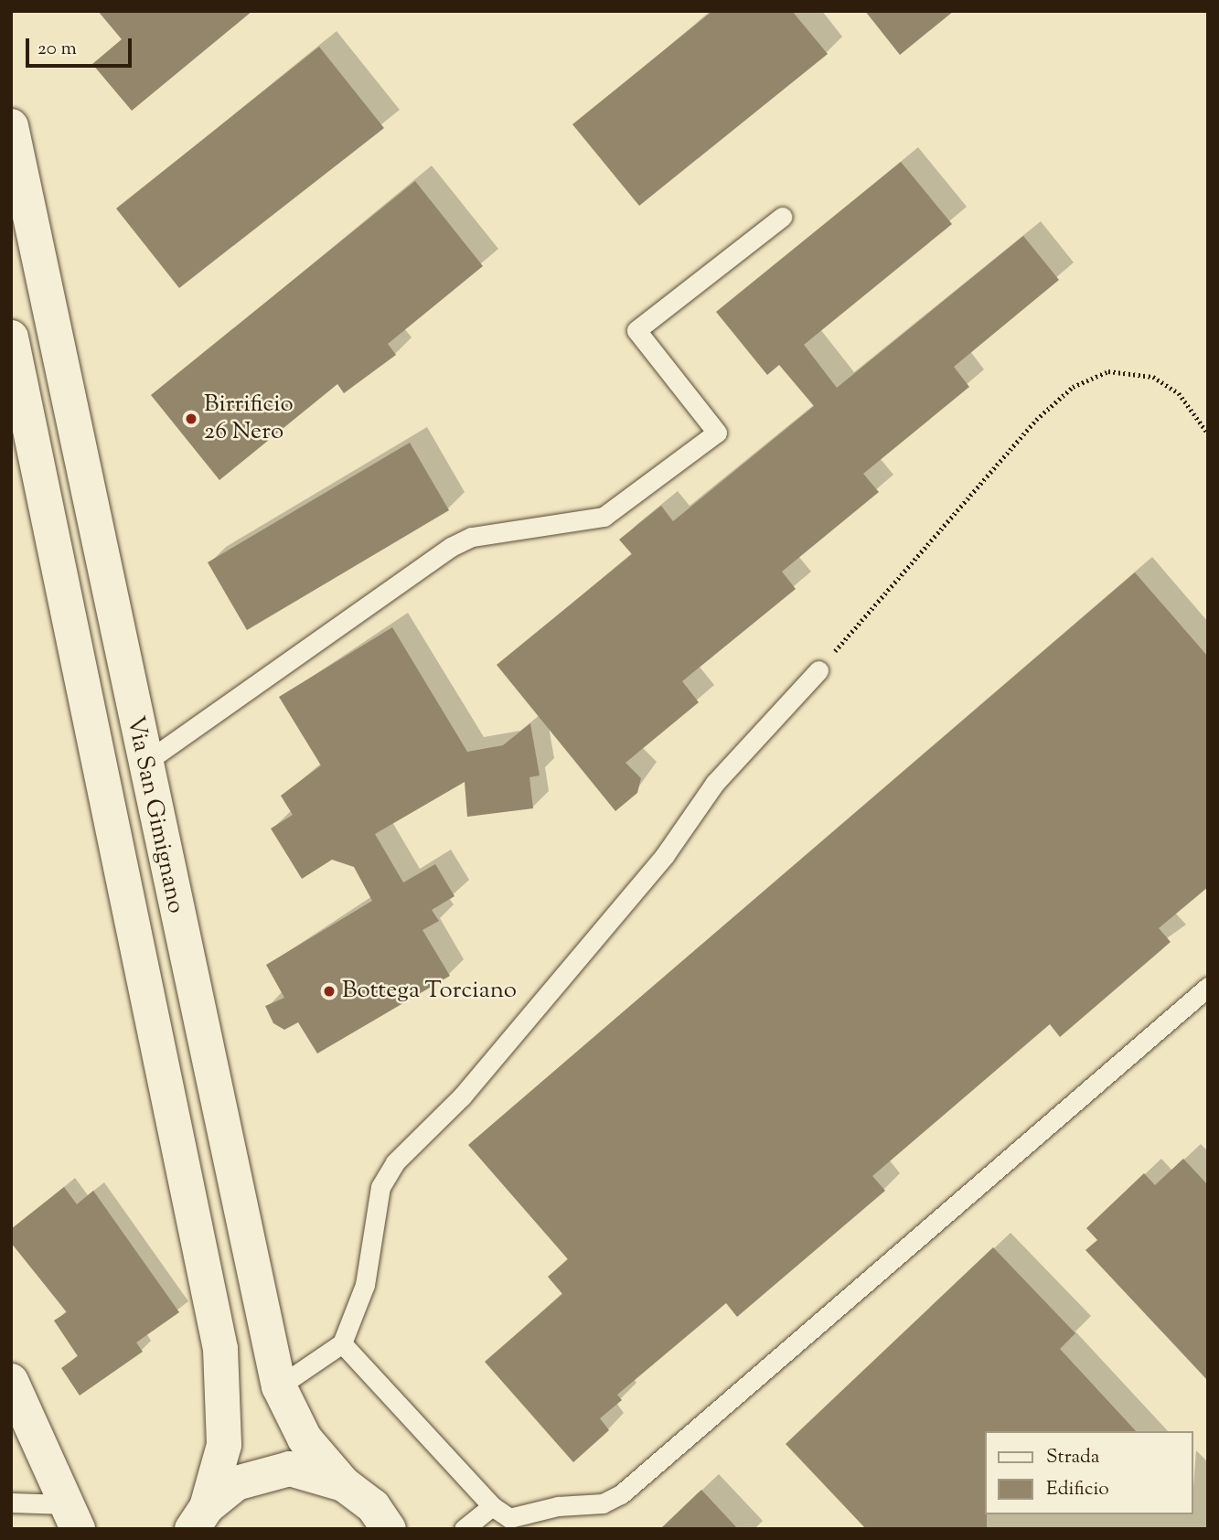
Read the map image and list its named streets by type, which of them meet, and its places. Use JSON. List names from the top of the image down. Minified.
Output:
{"streets":{"main road":["Via San Gimignano"]},"places":["Birrificio 26 Nero","Bottega Torciano"],"legend":["Strada","Edificio"],"scale_bar":"20 m"}
